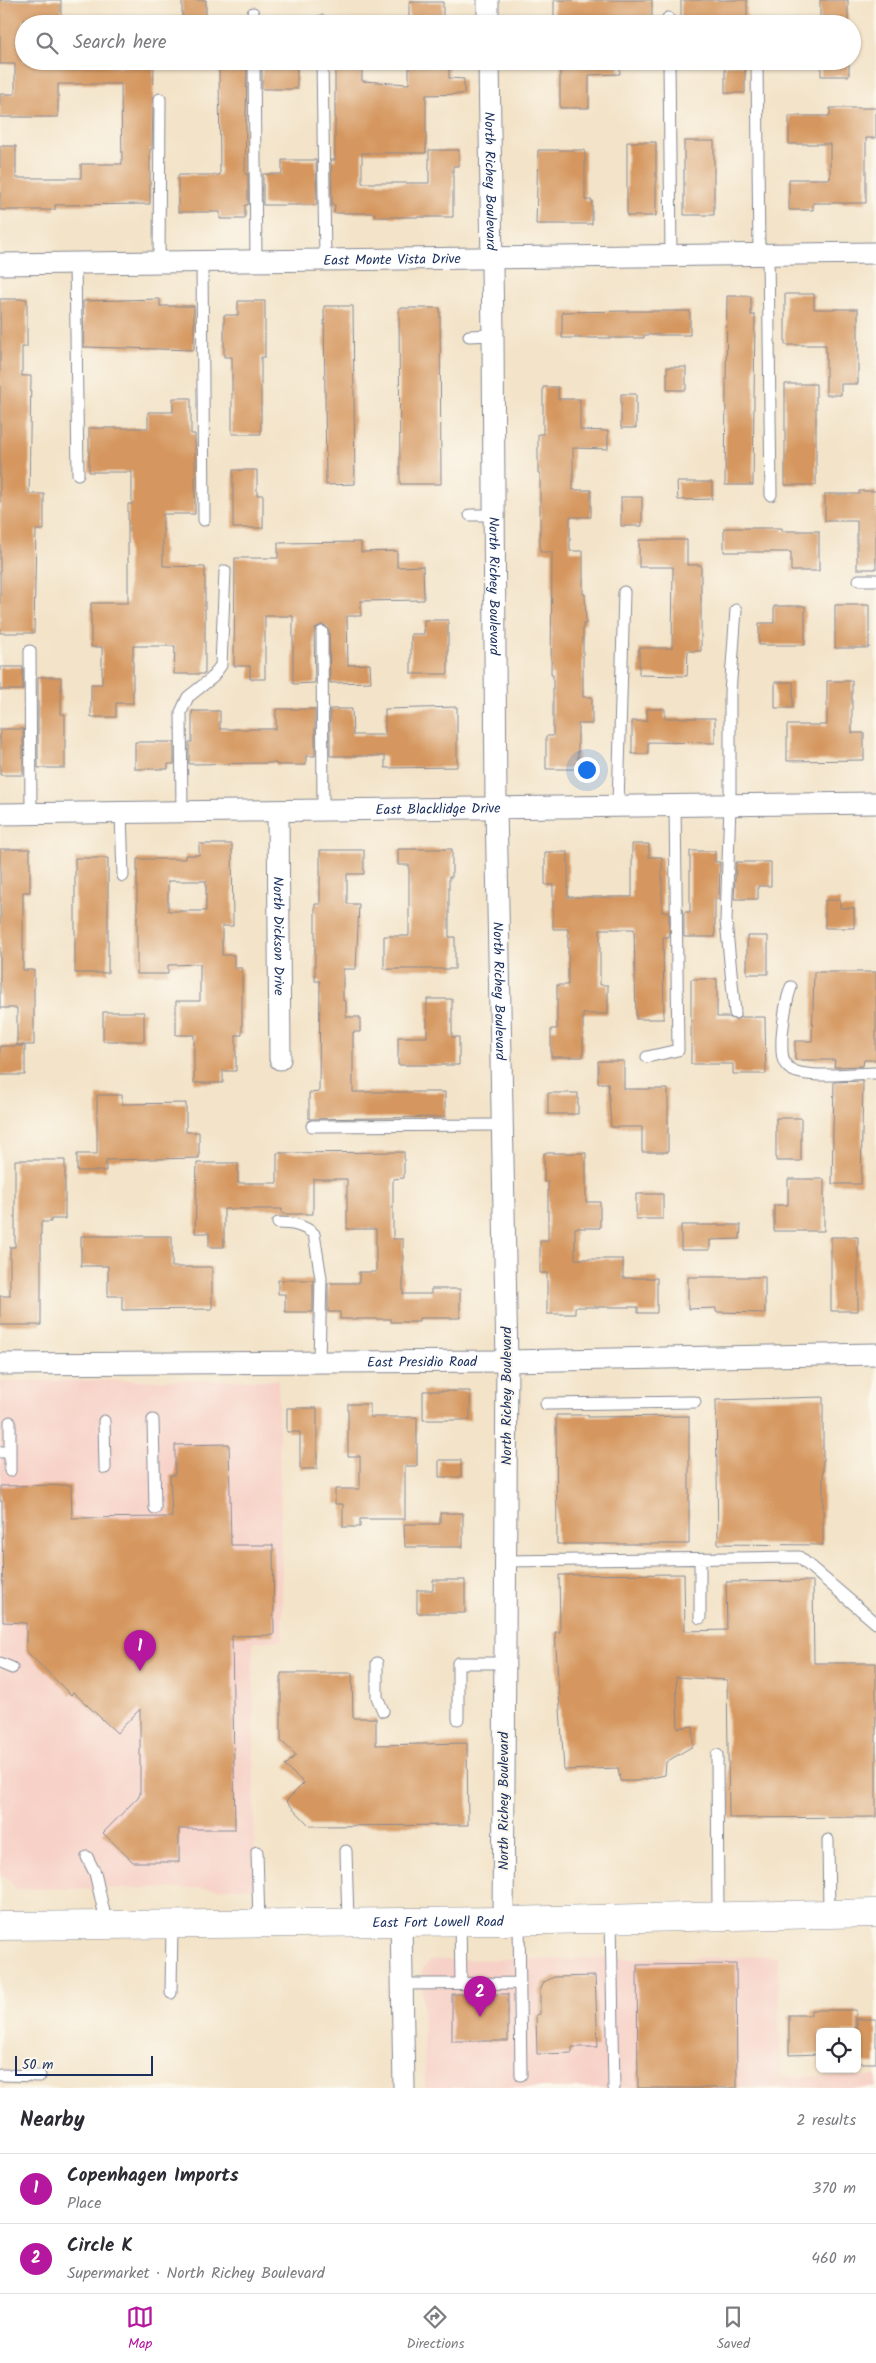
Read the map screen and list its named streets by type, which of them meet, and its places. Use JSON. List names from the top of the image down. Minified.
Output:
{"streets":{"main road":["East Fort Lowell Road"],"street":["North Richey Boulevard","East Monte Vista Drive","East Blacklidge Drive","North Dickson Drive","East Presidio Road"]},"crossings":[["North Richey Boulevard","East Monte Vista Drive"],["North Richey Boulevard","East Blacklidge Drive"],["North Richey Boulevard","East Presidio Road"],["North Richey Boulevard","East Fort Lowell Road"],["East Blacklidge Drive","North Dickson Drive"]],"scale_bar":"50 m","page":{"search":"Search here","pins":["1","2"],"scale":"50 m","heading":["Nearby","2 results"],"list":[{"mark":"1","name":"Copenhagen Imports","note":"Place","value":"370 m"},{"mark":"2","name":"Circle K","note":"Supermarket · North Richey Boulevard","value":"460 m"}],"nav":["Map","Directions","Saved"]}}
